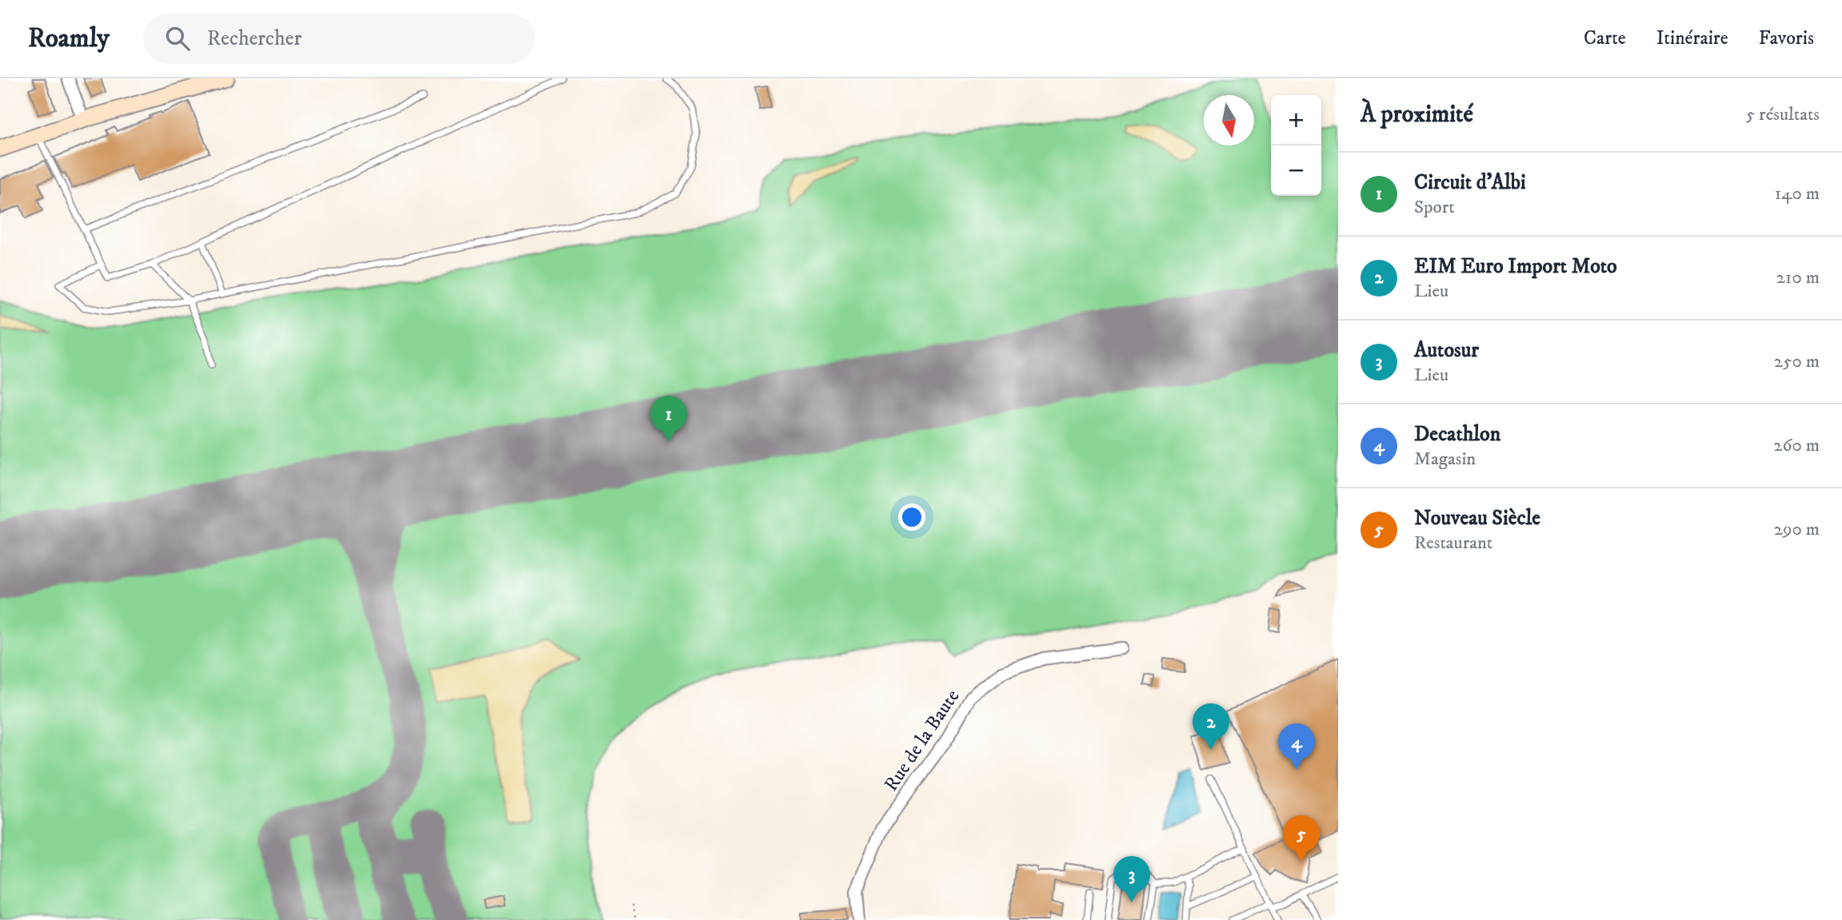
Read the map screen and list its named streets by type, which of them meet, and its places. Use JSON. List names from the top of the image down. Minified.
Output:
{"streets":{"street":["Rue de la Baute"]},"north":"bottom","page":{"header":"Roamly","search":"Rechercher","nav":["Carte","Itinéraire","Favoris"],"heading":["À proximité","5 résultats"],"map_buttons":["+","−"],"list":[{"mark":"1","name":"Circuit d'Albi","note":"Sport","value":"140 m"},{"mark":"2","name":"EIM Euro Import Moto","note":"Lieu","value":"210 m"},{"mark":"3","name":"Autosur","note":"Lieu","value":"250 m"},{"mark":"4","name":"Decathlon","note":"Magasin","value":"260 m"},{"mark":"5","name":"Nouveau Siècle","note":"Restaurant","value":"290 m"}],"pins":["1","2","4","5","3"]}}
